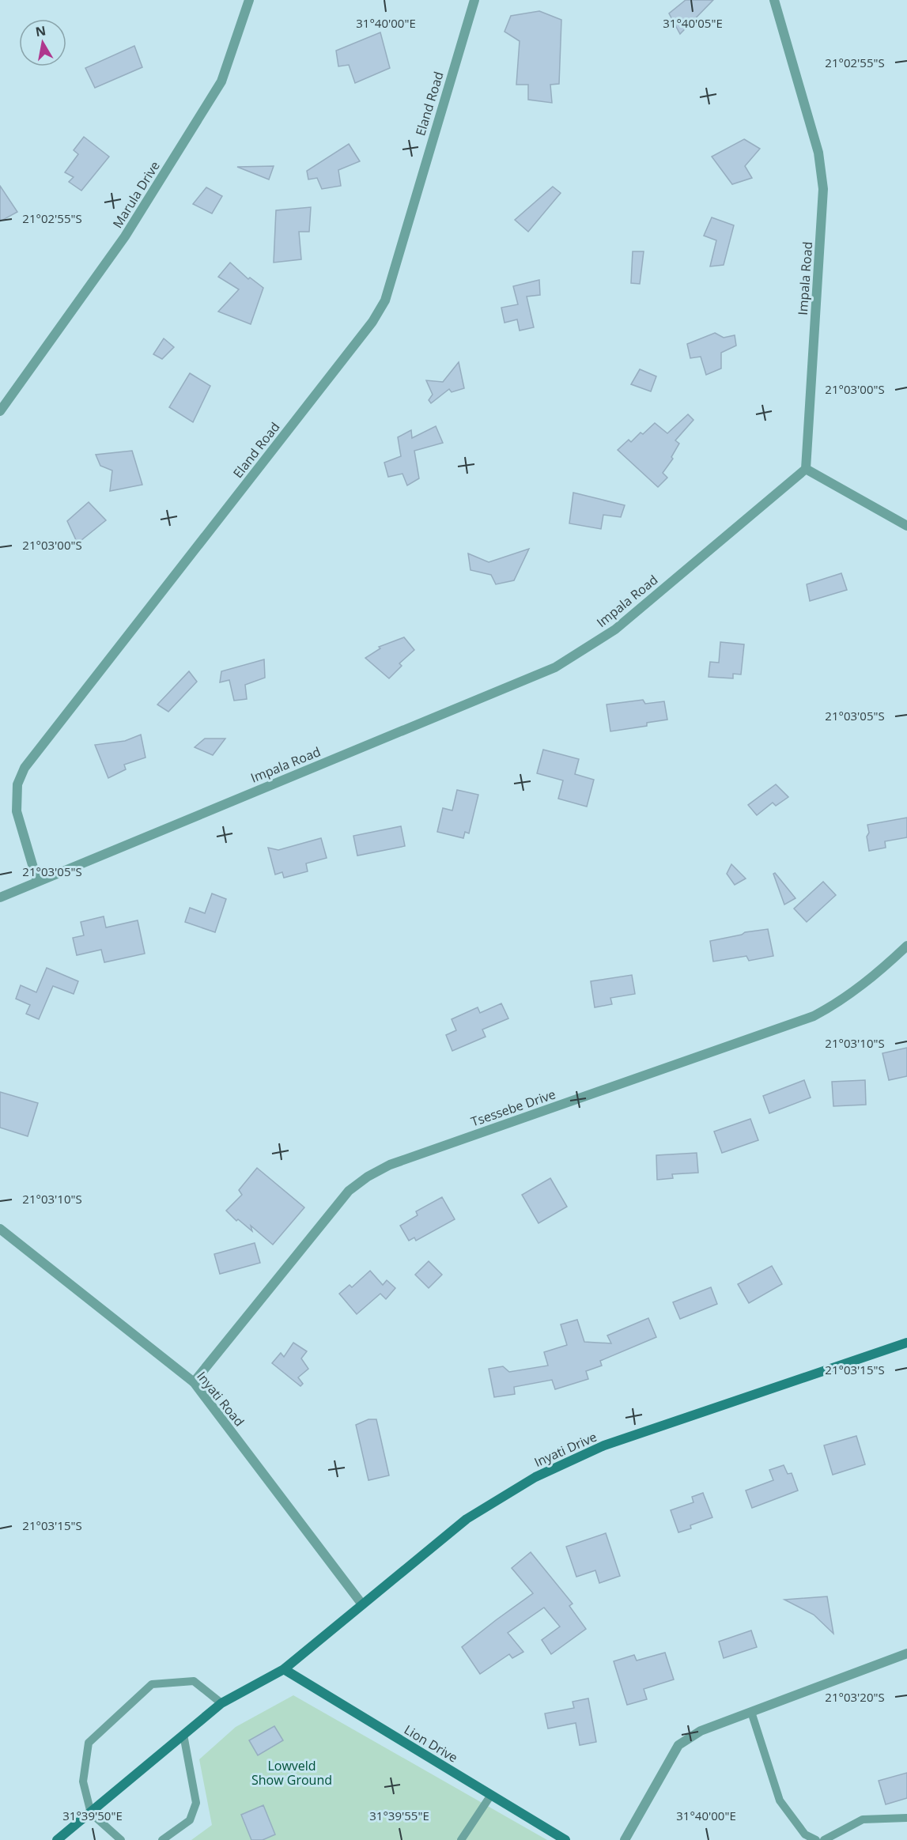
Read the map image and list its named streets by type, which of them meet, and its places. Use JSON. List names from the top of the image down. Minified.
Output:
{"streets":{"street":["Eland Road","Marula Drive","Impala Road","Tsessebe Drive","Inyati Road","Inyati Drive","Lion Drive"]},"crossings":[["Eland Road","Impala Road"],["Tsessebe Drive","Inyati Road"],["Inyati Road","Inyati Drive"],["Inyati Drive","Lion Drive"]],"parks":["Lowveld Show Ground"],"north":"top","coordinates":["31°40'05\"E","31°40'00\"E","21°02'55\"S","21°03'00\"S","21°03'05\"S","21°03'10\"S","21°03'15\"S","21°03'20\"S","31°39'50\"E","31°39'55\"E"]}
